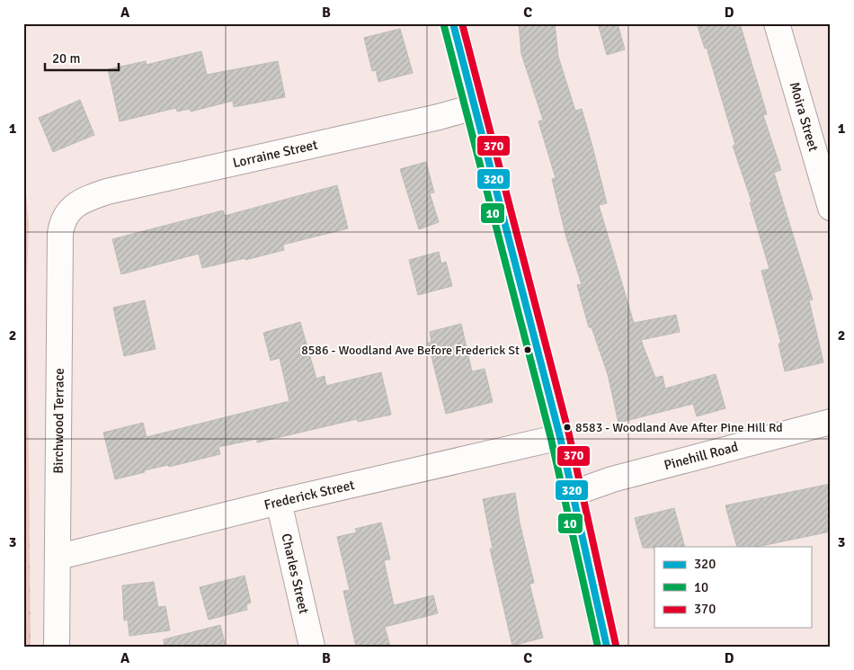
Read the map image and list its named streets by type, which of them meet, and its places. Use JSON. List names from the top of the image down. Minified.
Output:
{"streets":{"street":["Moira Street","Lorraine Street","Birchwood Terrace","Pinehill Road","Frederick Street","Charles Street"]},"crossings":[["Lorraine Street","Birchwood Terrace"],["Birchwood Terrace","Frederick Street"],["Frederick Street","Charles Street"]],"places":["8586 - Woodland Ave Before Frederick St","8583 - Woodland Ave After Pine Hill Rd"],"lines":["transit line 320","transit line 370","transit line 10"],"legend":["320","10","370"],"scale_bar":"20 m","grid":{"columns":["A","B","C","D"],"rows":["1","2","3"]}}
